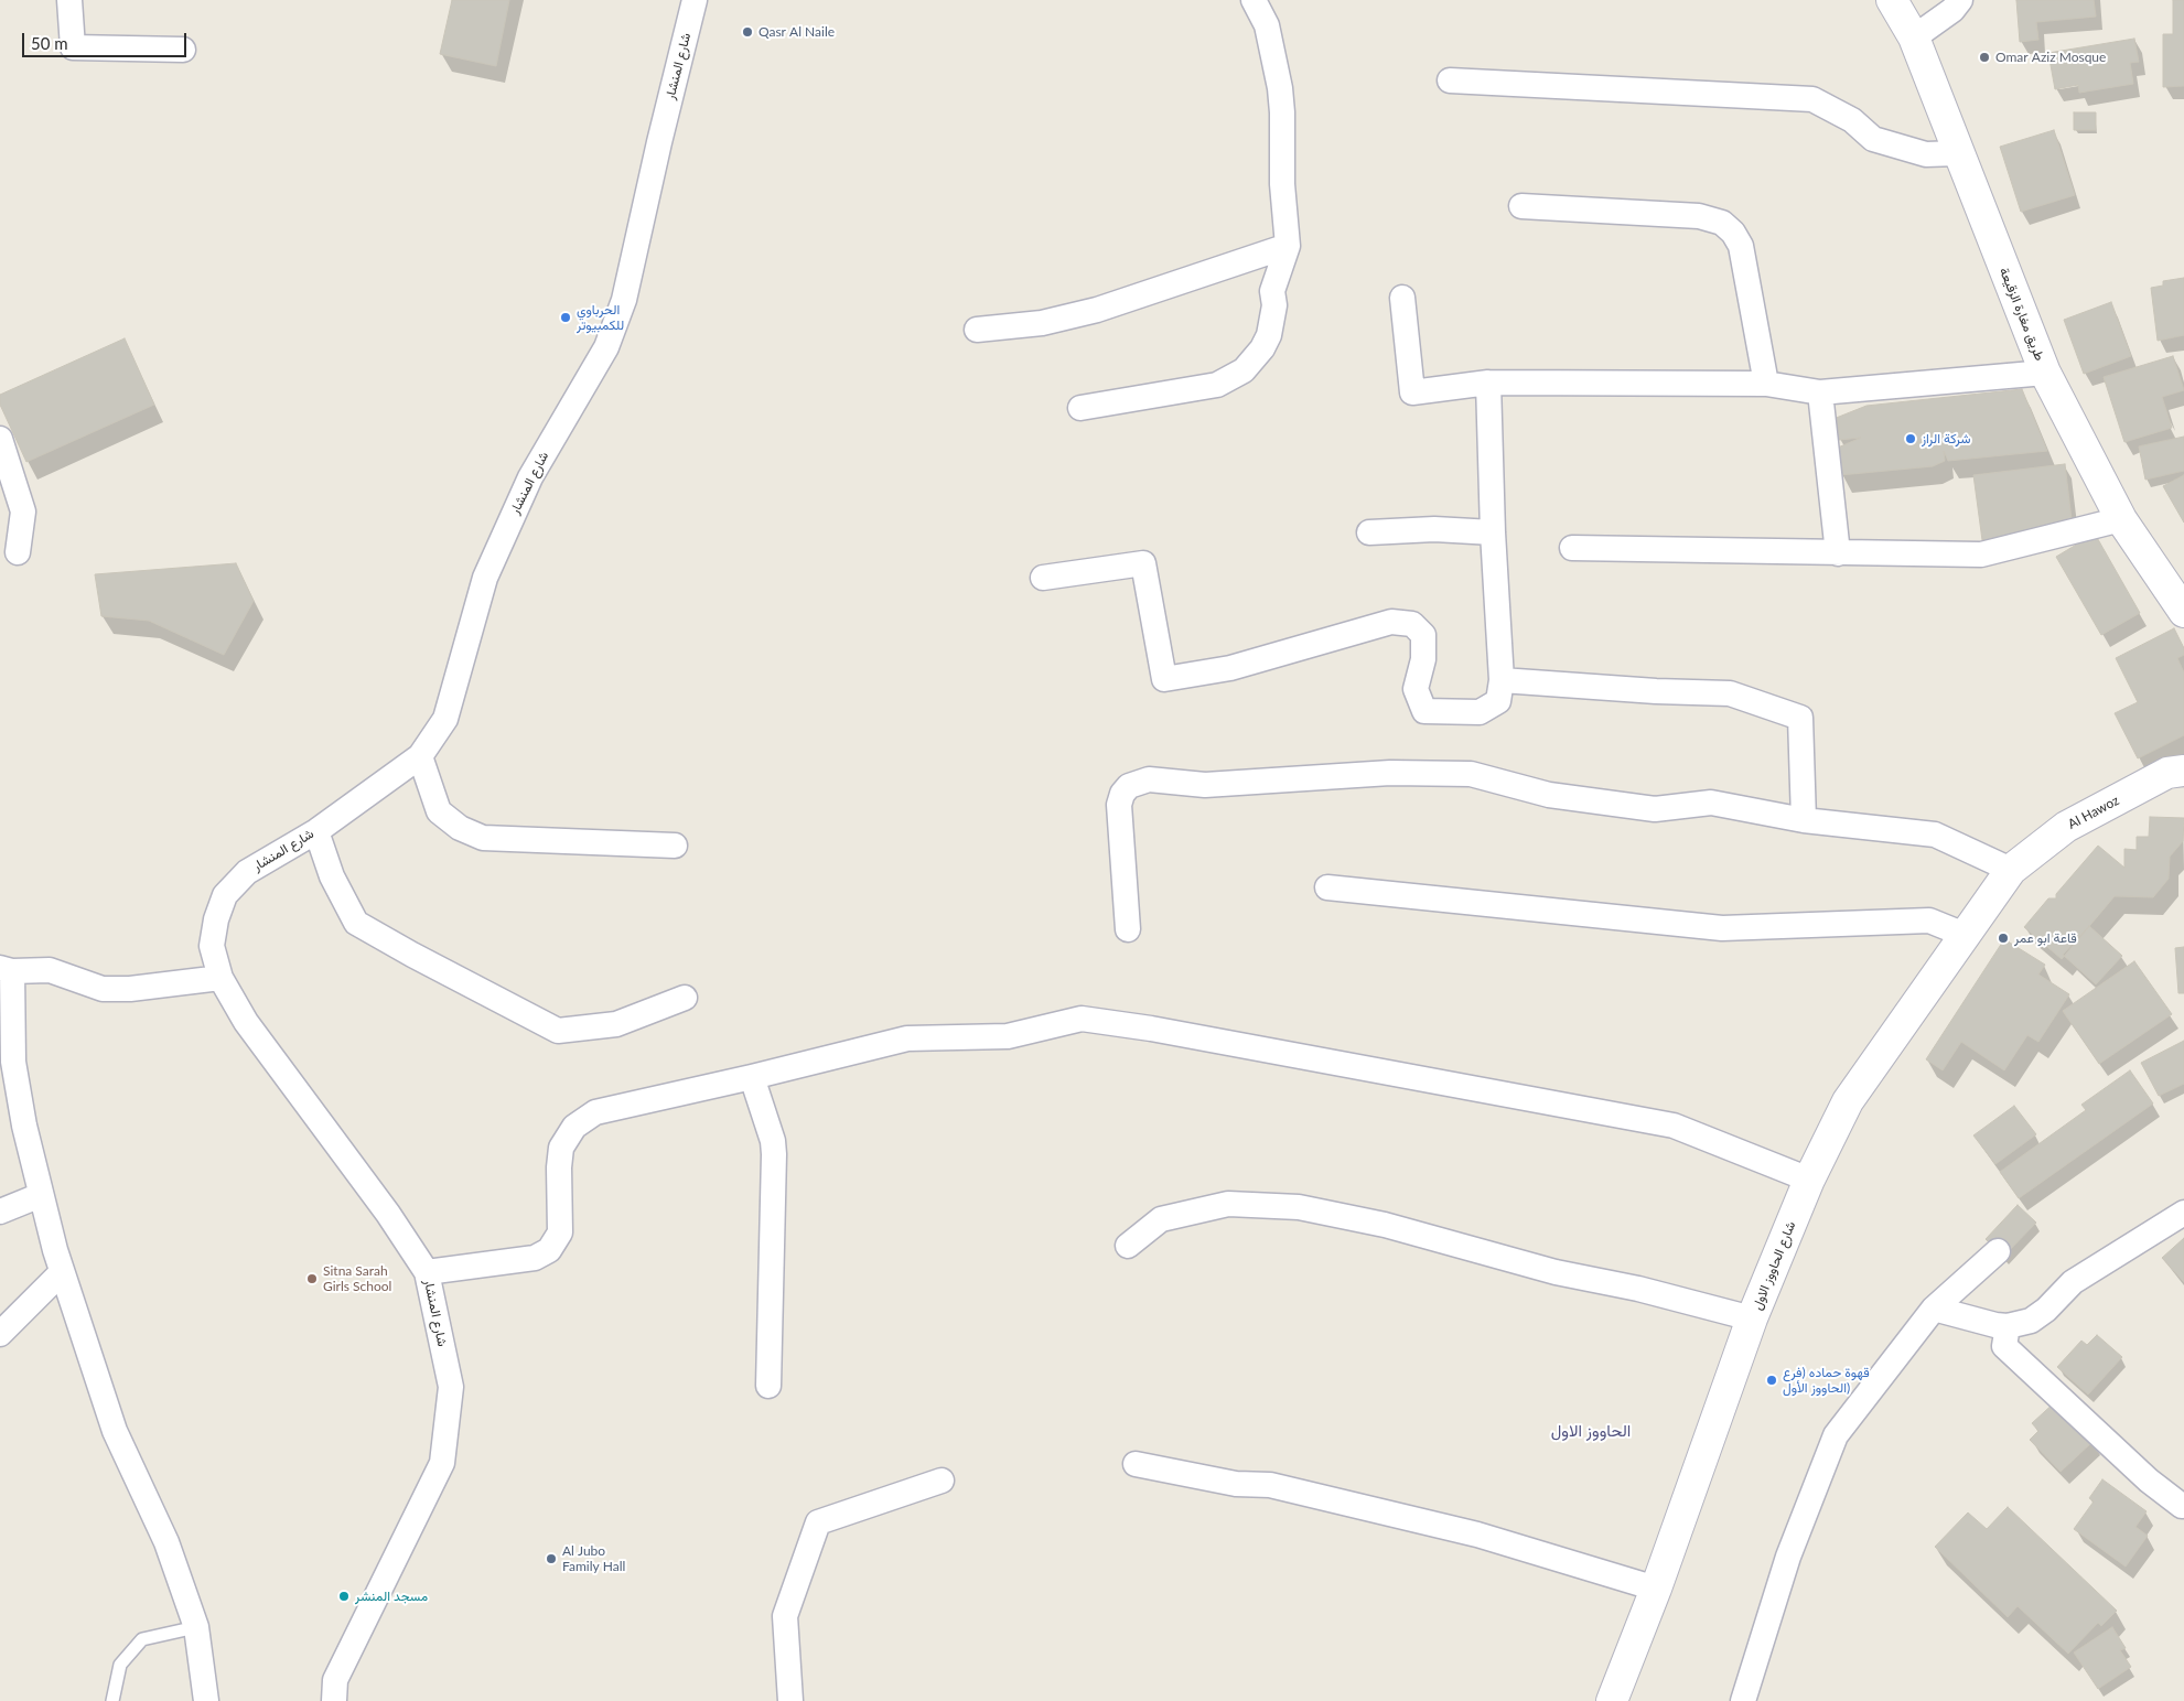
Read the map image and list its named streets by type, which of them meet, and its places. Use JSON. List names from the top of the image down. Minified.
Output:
{"streets":{"main road":["طريق مغارة الزقيعة","Al Hawoz","شارع الحاووز الاول"],"street":["شارع المنشار"]},"crossings":[["Al Hawoz","شارع الحاووز الاول"]],"districts":["الحاووز الاول"],"places":["Qasr Al Naile","Omar Aziz Mosque","الحرباوي للكمبيوتر","شركة الراز","قاعة ابو عمر","Sitna Sarah Girls School","قهوة حماده (فرع الحاووز الأول)","Al Jubo Family Hall","مسجد المنشر"],"scale_bar":"50 m"}
